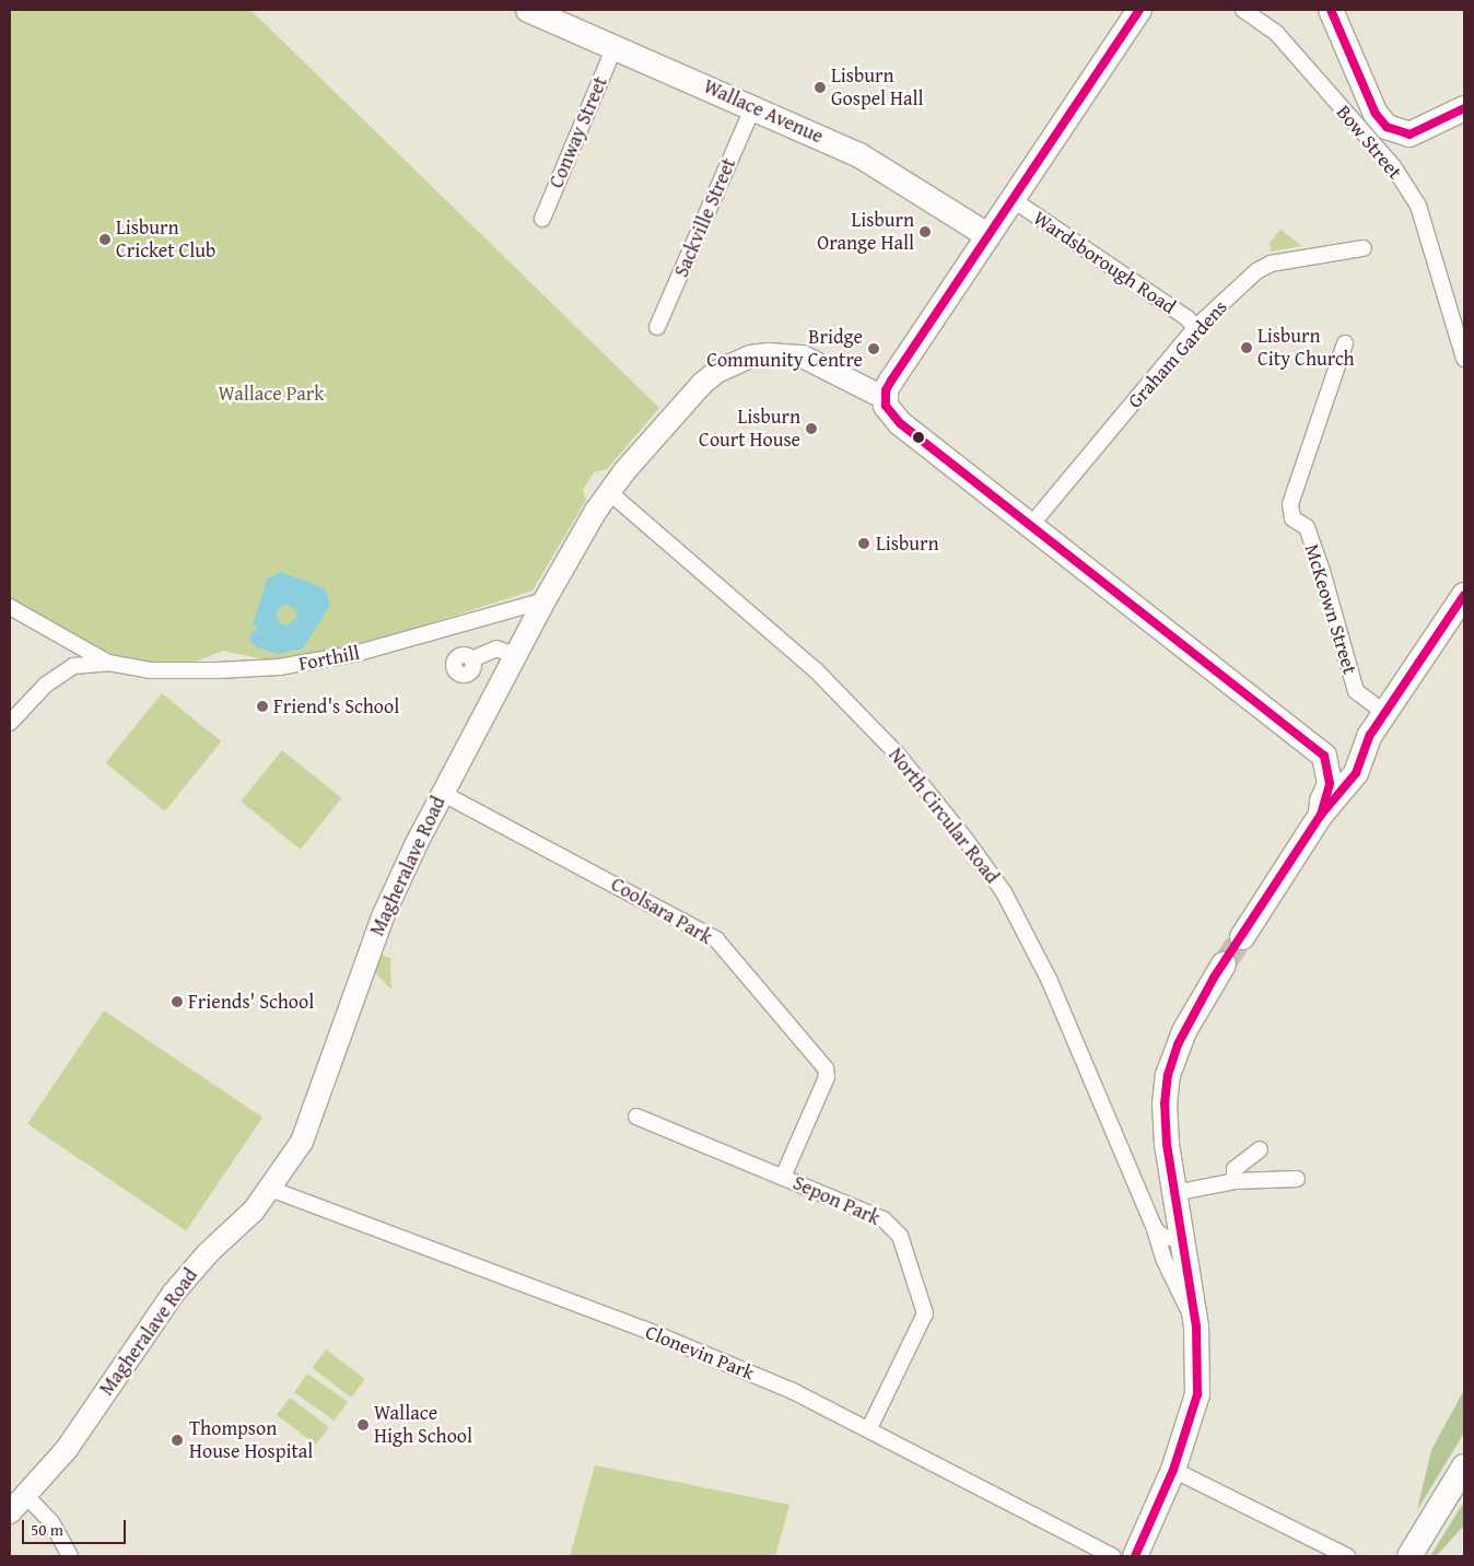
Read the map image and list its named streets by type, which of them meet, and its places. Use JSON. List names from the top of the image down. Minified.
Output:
{"streets":{"main road":["Wallace Avenue"],"street":["Conway Street","Bow Street","Sackville Street","Wardsborough Road","Graham Gardens","McKeown Street","Forthill","North Circular Road","Magheralave Road","Coolsara Park","Sepon Park","Clonevin Park"]},"crossings":[["Wallace Avenue","Conway Street"],["Wallace Avenue","Sackville Street"],["Wardsborough Road","Graham Gardens"],["Forthill","Magheralave Road"],["North Circular Road","Magheralave Road"],["Magheralave Road","Coolsara Park"],["Magheralave Road","Clonevin Park"],["Coolsara Park","Sepon Park"],["Sepon Park","Clonevin Park"]],"parks":["Wallace Park"],"places":["Lisburn Gospel Hall","Lisburn Orange Hall","Lisburn Cricket Club","Lisburn City Church","Bridge Community Centre","Lisburn Court House","Lisburn","Friend's School","Friends' School","Wallace High School","Thompson House Hospital"],"scale_bar":"50 m"}
